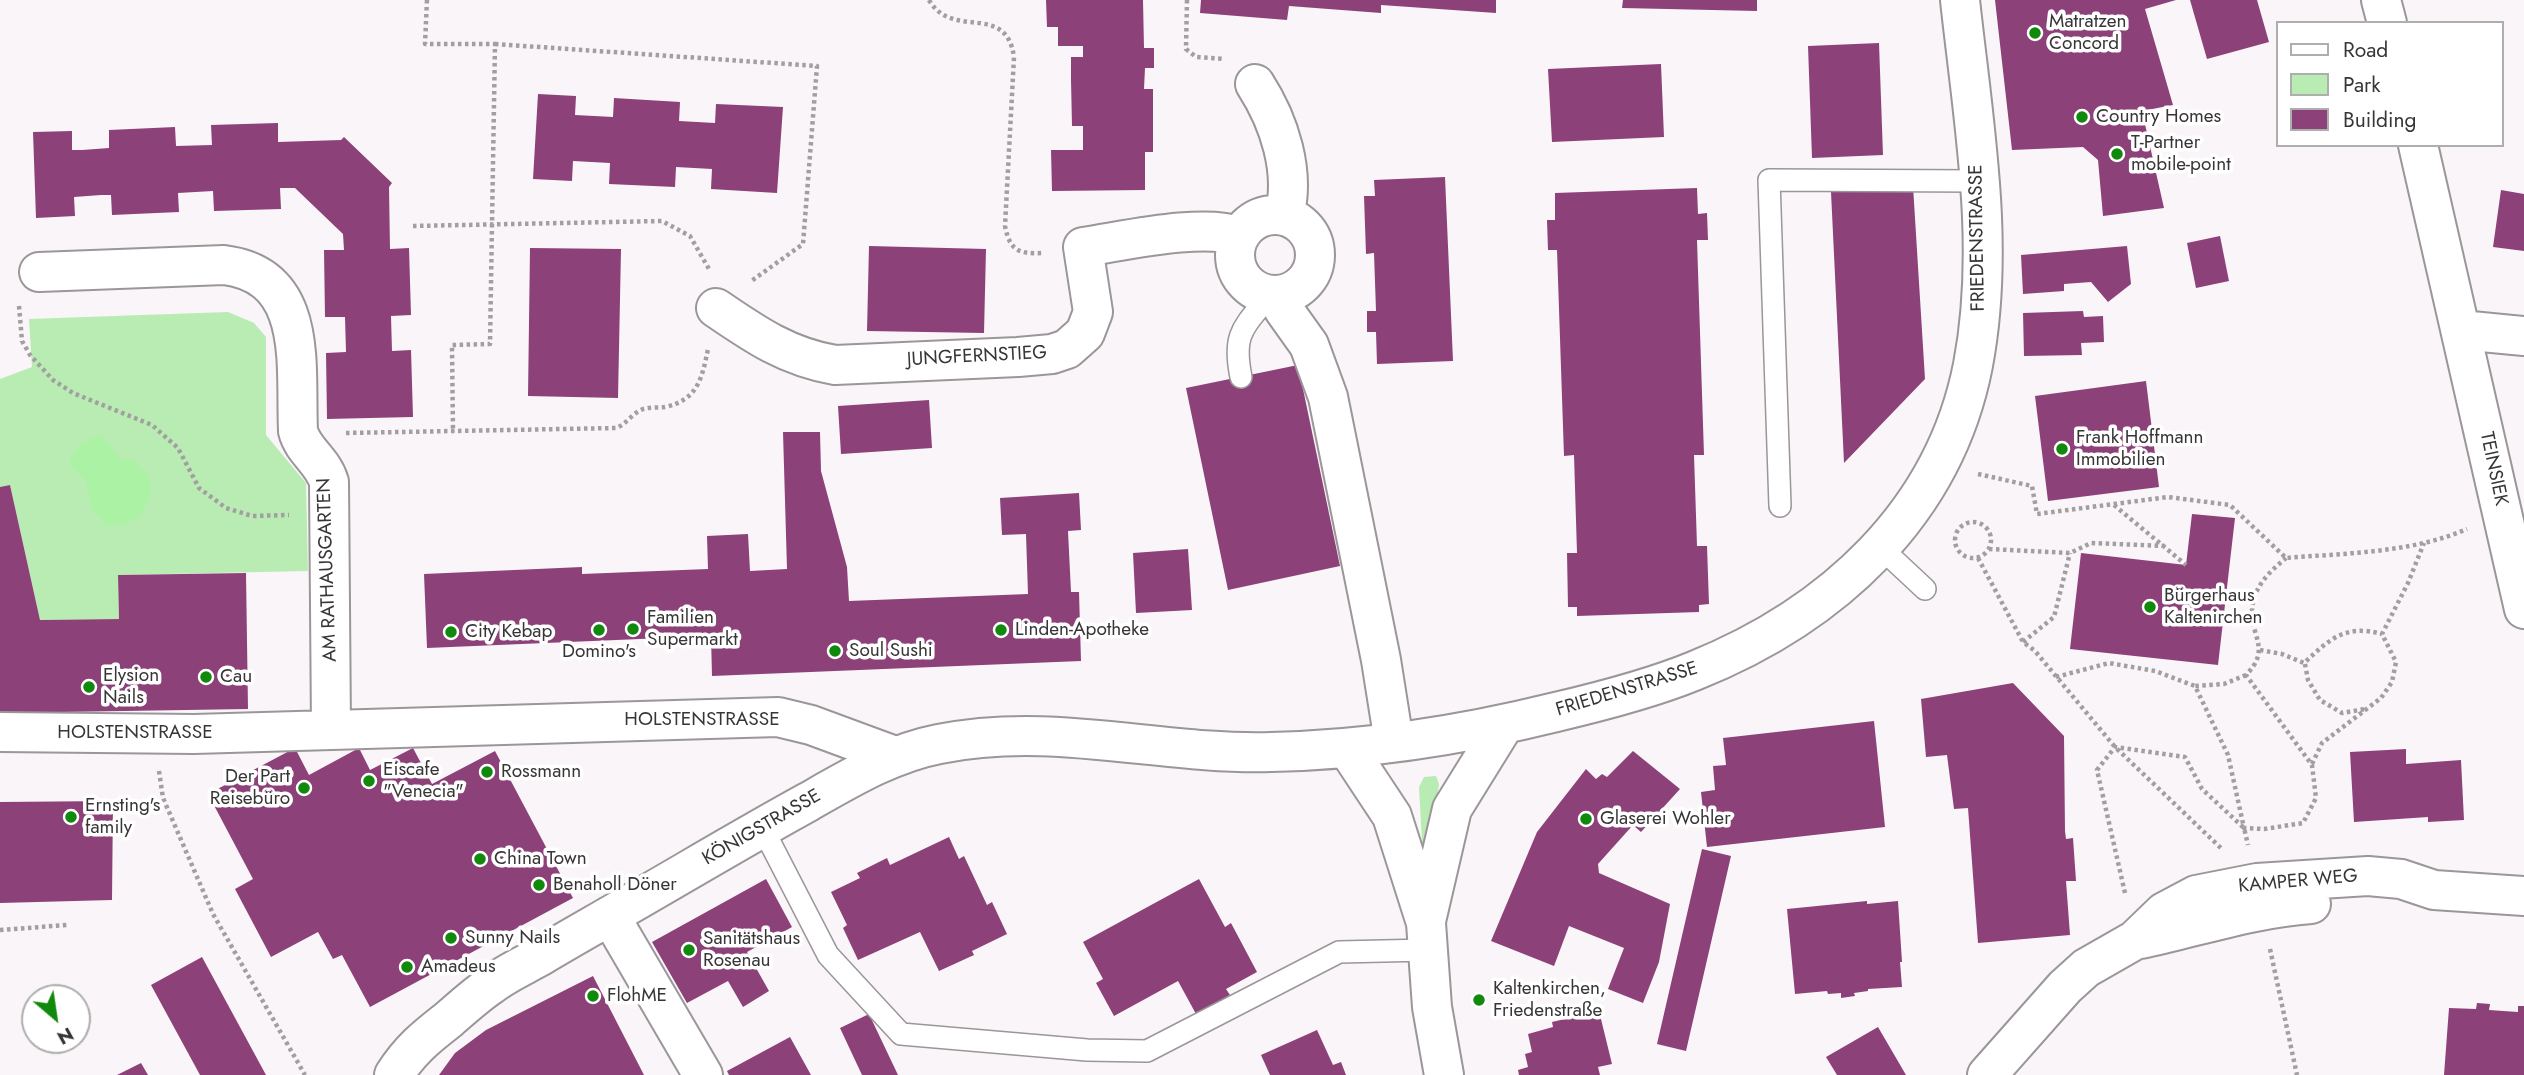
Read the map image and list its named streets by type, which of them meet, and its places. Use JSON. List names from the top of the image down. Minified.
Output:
{"streets":{"street":["FRIEDENSTRASSE","JUNGFERNSTIEG","TEINSIEK","AM RATHAUSGARTEN","HOLSTENSTRASSE","KÖNIGSTRASSE","KAMPER WEG"]},"crossings":[["AM RATHAUSGARTEN","HOLSTENSTRASSE"],["HOLSTENSTRASSE","KÖNIGSTRASSE"]],"places":["Matratzen Concord","Country Homes","T-Partner mobile-point","Frank Hoffmann Immobilien","Bürgerhaus Kaltenirchen","Familien Supermarkt","Domino's","Linden-Apotheke","City Kebap","Soul Sushi","Cau","Elysion Nails","Rossmann","Eiscafe \"Venecia\"","Der Part Reisebüro","Ernsting's family","Glaserei Wohler","China Town","Benaholl Döner","Sunny Nails","Sanitätshaus Rosenau","Amadeus","FlohME","Kaltenkirchen, Friedenstraße"],"legend":["Road","Park","Building"],"north":"bottom right"}
